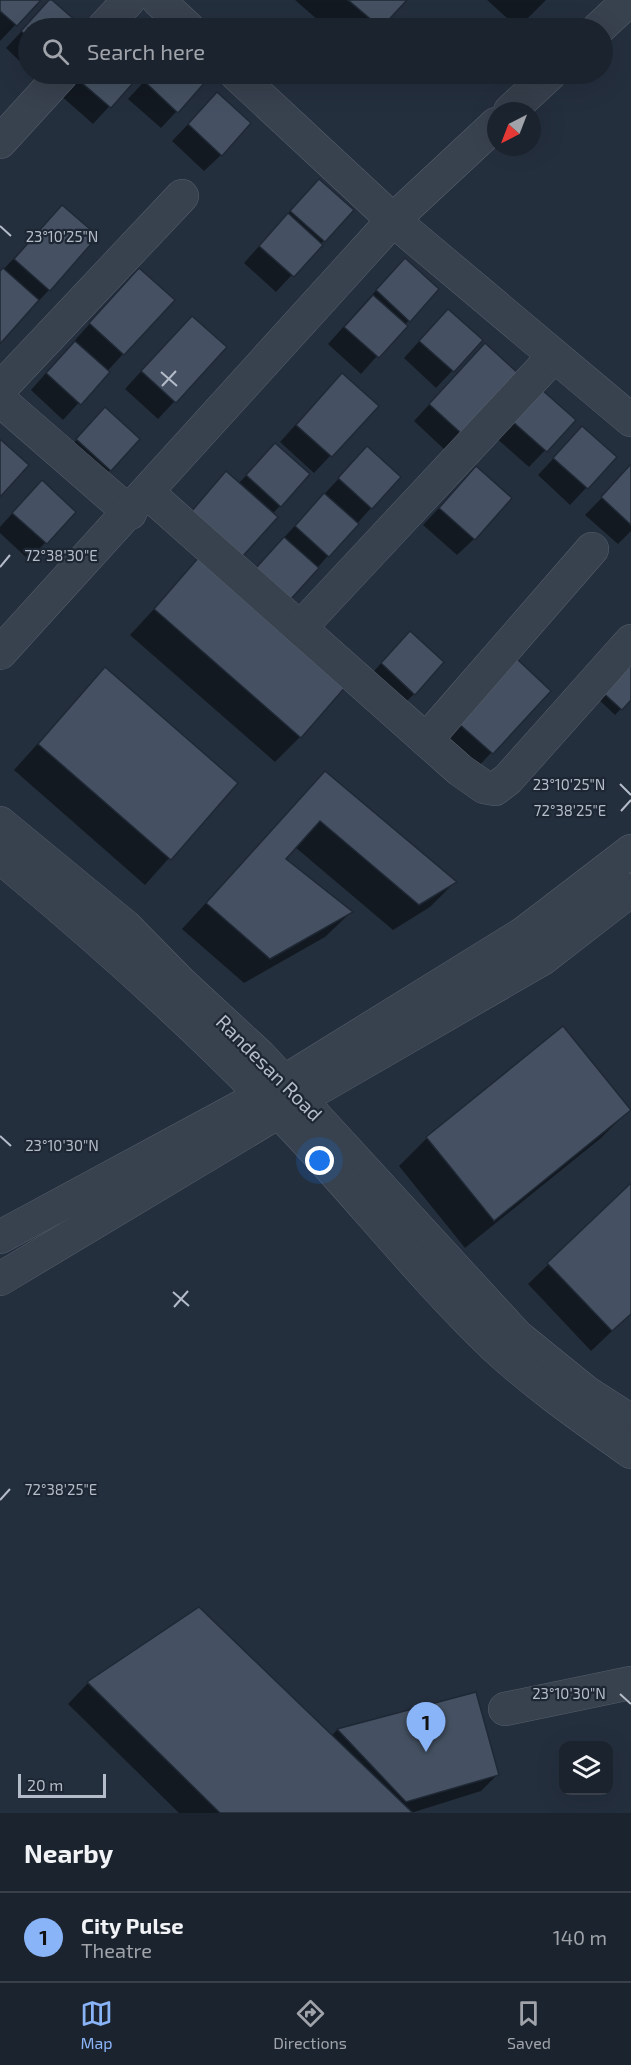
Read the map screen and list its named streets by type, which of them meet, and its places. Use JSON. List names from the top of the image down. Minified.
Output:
{"streets":{"street":["Randesan Road"]},"scale_bar":"20 m","north":"bottom left","page":{"search":"Search here","pins":"1","scale":"20 m","heading":"Nearby","list":[{"mark":"1","name":"City Pulse","note":"Theatre","value":"140 m"}],"nav":["Map","Directions","Saved"]},"coordinates":["23°10'25\"N","72°38'30\"E","72°38'25\"E","23°10'30\"N"]}
